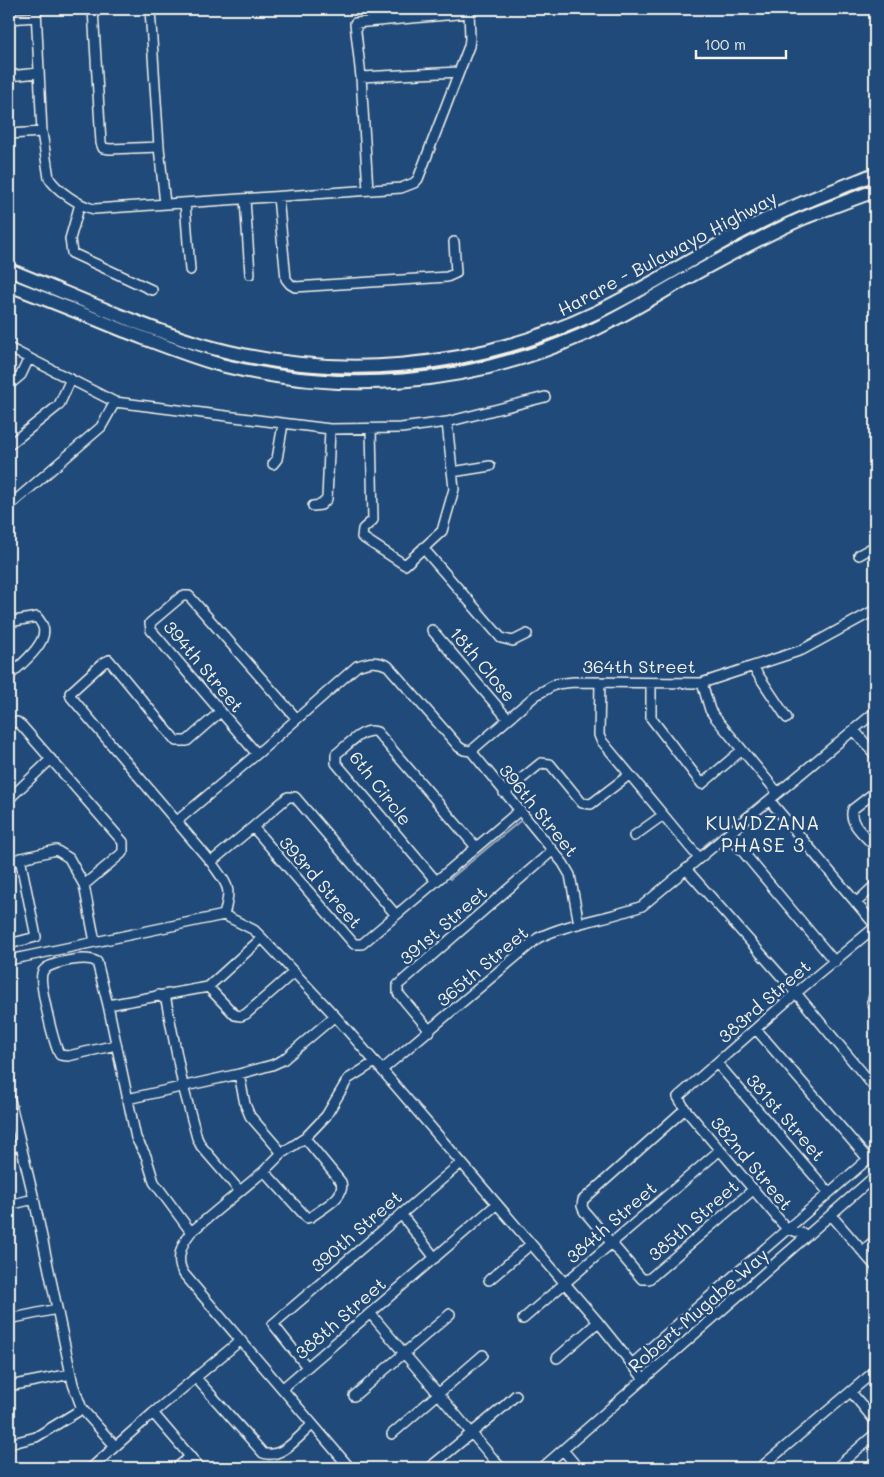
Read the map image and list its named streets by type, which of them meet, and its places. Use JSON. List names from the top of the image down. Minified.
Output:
{"streets":{"highway":["Harare - Bulawayo Highway"],"street":["18th Close","394th Street","364th Street","6th Circle","396th Street","393rd Street","391st Street","365th Street","383rd Street","381st Street","382nd Street","385th Street","384th Street","390th Street","Robert Mugabe Way","388th Street"]},"crossings":[["18th Close","364th Street"],["394th Street","396th Street"],["364th Street","396th Street"],["6th Circle","393rd Street"],["396th Street","393rd Street"],["396th Street","391st Street"],["396th Street","365th Street"],["391st Street","365th Street"],["383rd Street","381st Street"],["383rd Street","382nd Street"],["382nd Street","385th Street"],["382nd Street","384th Street"],["382nd Street","Robert Mugabe Way"],["385th Street","384th Street"],["390th Street","388th Street"]],"districts":["KUWDZANA PHASE 3"],"scale_bar":"100 m"}
